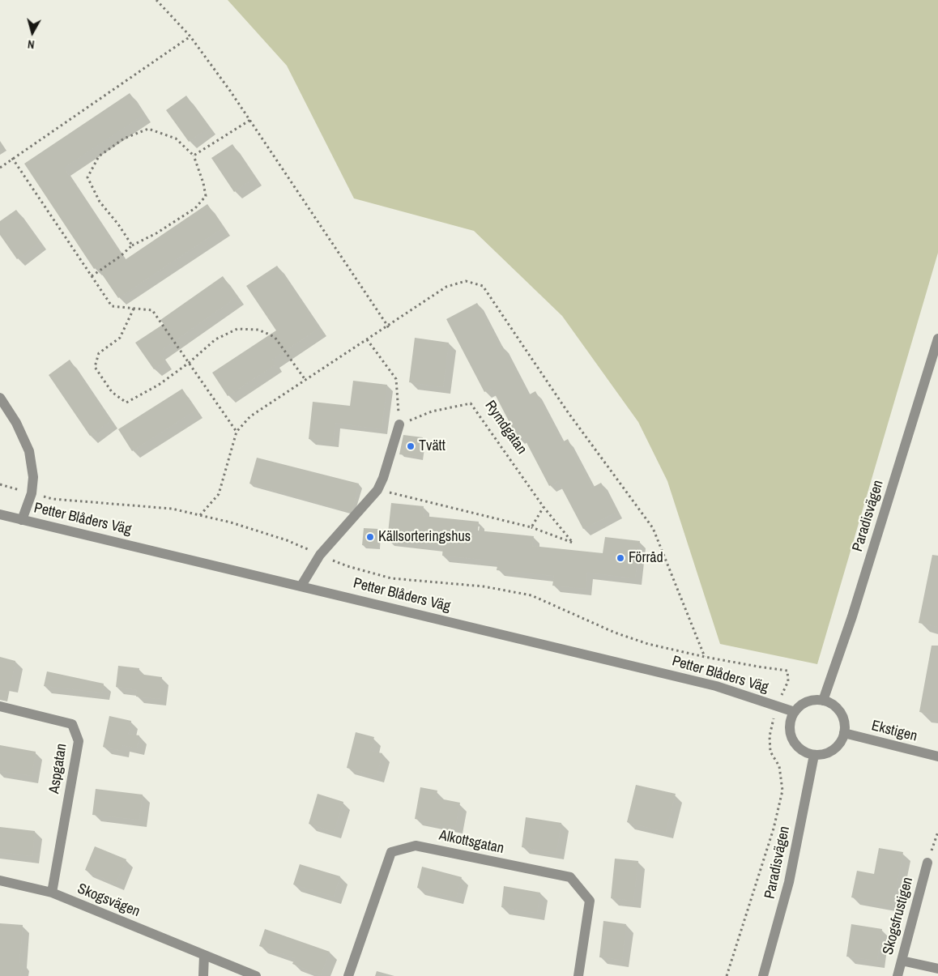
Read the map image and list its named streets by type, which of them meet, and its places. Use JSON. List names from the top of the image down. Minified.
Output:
{"streets":{"street":["Paradisvägen","Petter Blåders Väg","Ekstigen","Aspgatan","Alkottsgatan","Skogsvägen","Skogsfrustigen"],"path":["Rymdgatan"]},"crossings":[["Paradisvägen","Petter Blåders Väg"],["Paradisvägen","Ekstigen"],["Petter Blåders Väg","Ekstigen"],["Aspgatan","Skogsvägen"]],"places":["Tvätt","Källsorteringshus","Förråd"],"north":"bottom"}
